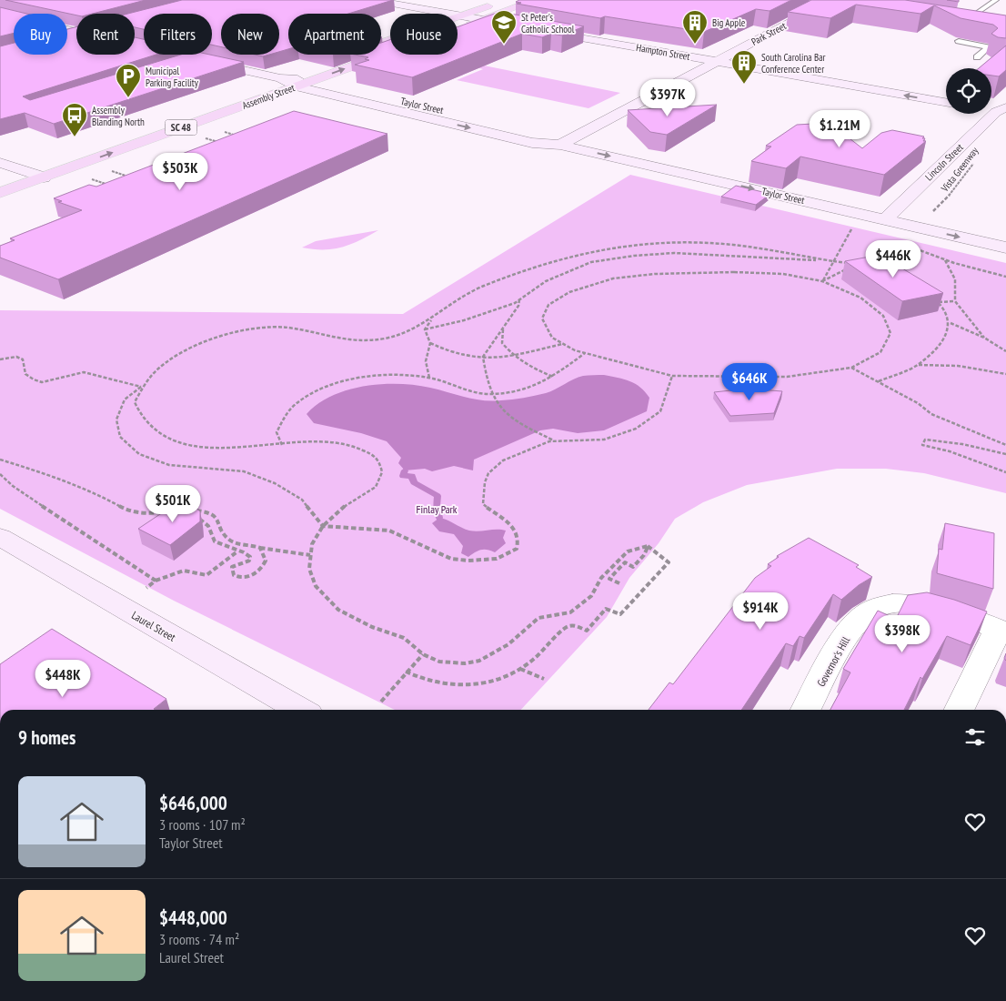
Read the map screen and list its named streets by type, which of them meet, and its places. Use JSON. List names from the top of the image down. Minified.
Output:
{"streets":{"main road":["Park Street","Hampton Street","Assembly Street","Taylor Street","SC 48","Lincoln Street","Laurel Street"],"street":["Governor's Hill"],"path":["Vista Greenway"]},"crossings":[["Park Street","Hampton Street"],["Park Street","Taylor Street"],["Assembly Street","Taylor Street"],["Taylor Street","Lincoln Street"]],"one_way":["Hampton Street"],"parks":["Finlay Park"],"places":{"school or university":["St Peter's Catholic School"],"building":["Big Apple","South Carolina Bar Conference Center"],"parking":["Municipal Parking Facility"],"bus stop":["Assembly Blanding North"]},"page":{"chip":["Buy","Rent","Filters","New","Apartment","House"],"price":["$397K","$1.21M","$503K","$446K","$646K","$501K","$914K","$398K","$448K"],"heading":"9 homes","list":[{"name":"$646,000","note":"3 rooms · 107 m² · Taylor Street"},{"name":"$448,000","note":"3 rooms · 74 m² · Laurel Street"}]}}
